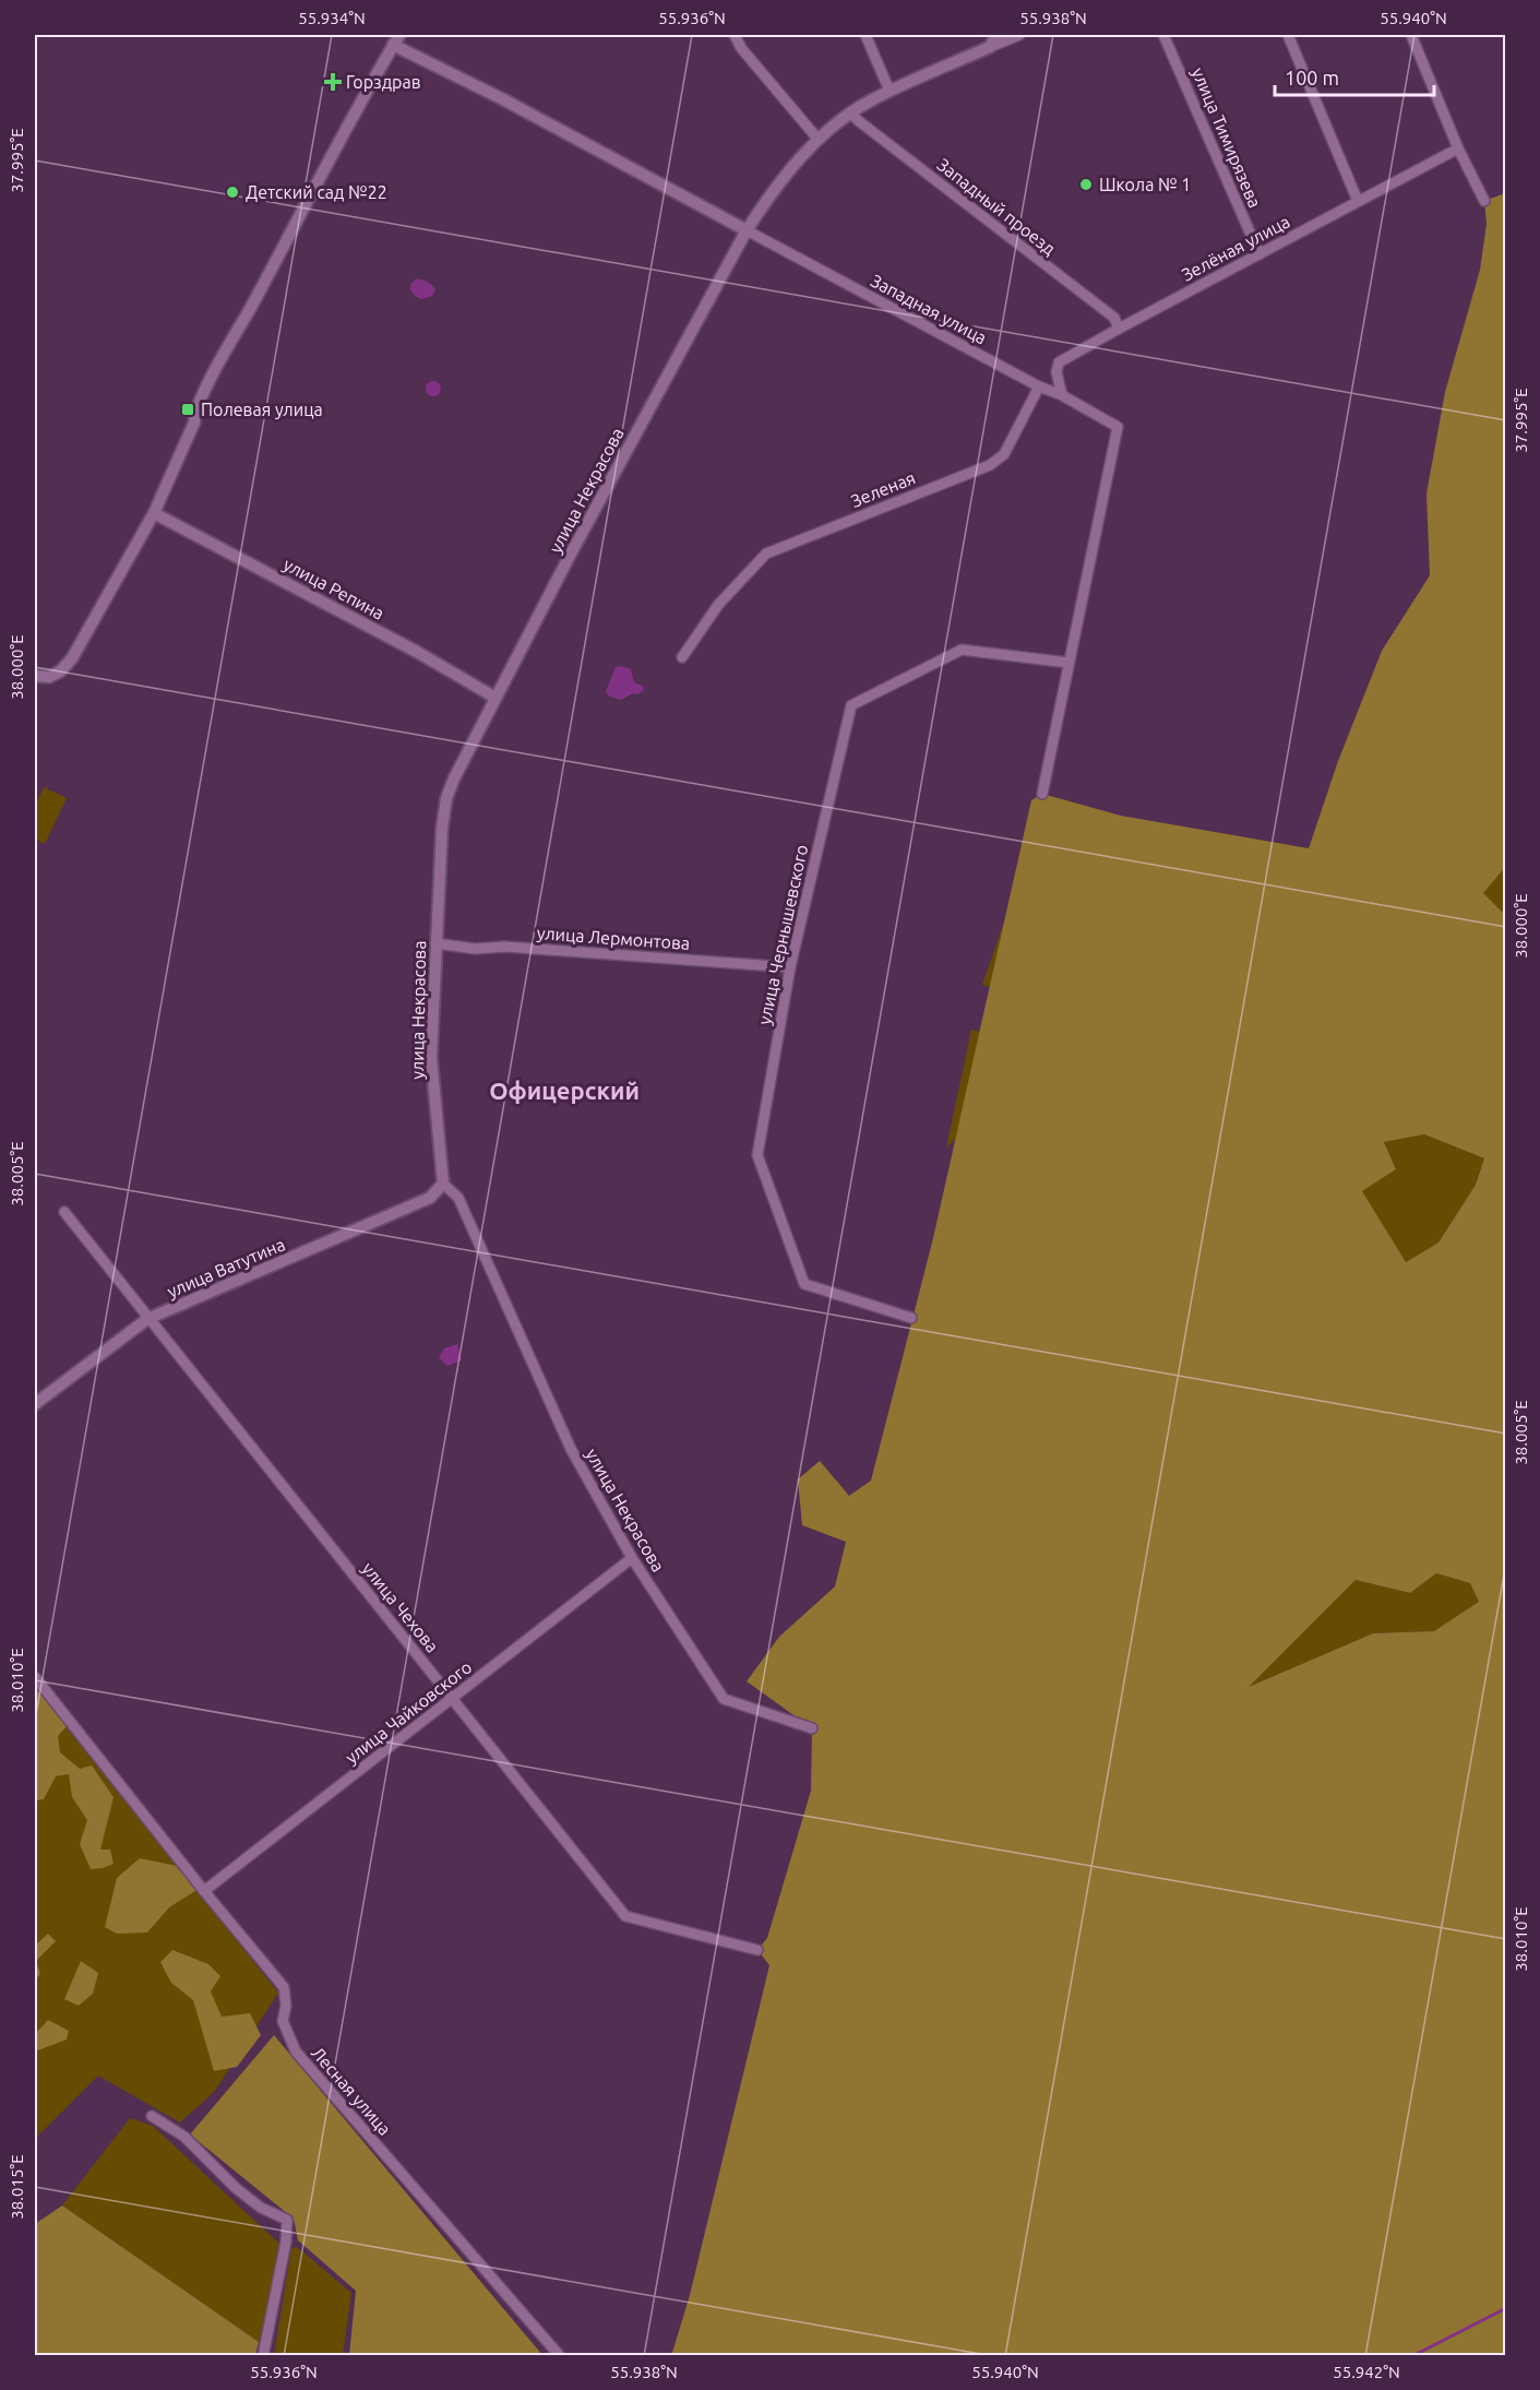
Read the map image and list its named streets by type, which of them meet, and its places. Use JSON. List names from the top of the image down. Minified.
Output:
{"streets":{"street":["улица Тимирязева","Западный проезд","Зелёная улица","Западная улица","Зеленая","улица Некрасова","улица Репина","улица Чернышевского","улица Лермонтова","улица Ватутина","улица Чехова","улица Чайковского","Лесная улица"]},"crossings":[["улица Тимирязева","Зелёная улица"],["Западный проезд","Зелёная улица"],["Западный проезд","улица Некрасова"],["Зелёная улица","Западная улица"],["Западная улица","Зеленая"],["Западная улица","улица Некрасова"],["Западная улица","улица Чернышевского"],["улица Некрасова","улица Репина"],["улица Некрасова","улица Лермонтова"],["улица Некрасова","улица Ватутина"],["улица Некрасова","улица Чайковского"],["улица Чернышевского","улица Лермонтова"],["улица Ватутина","улица Чехова"],["улица Чехова","улица Чайковского"],["улица Чайковского","Лесная улица"]],"districts":["Офицерский"],"places":{"health":["Горздрав"],"other":["Школа № 1","Детский сад №22"],"transit":["Полевая улица"]},"scale_bar":"100 m","coordinates":["55.934°N","55.936°N","55.938°N","55.940°N","37.995°E","38.000°E","38.005°E","38.010°E","38.015°E","55.942°N"]}
